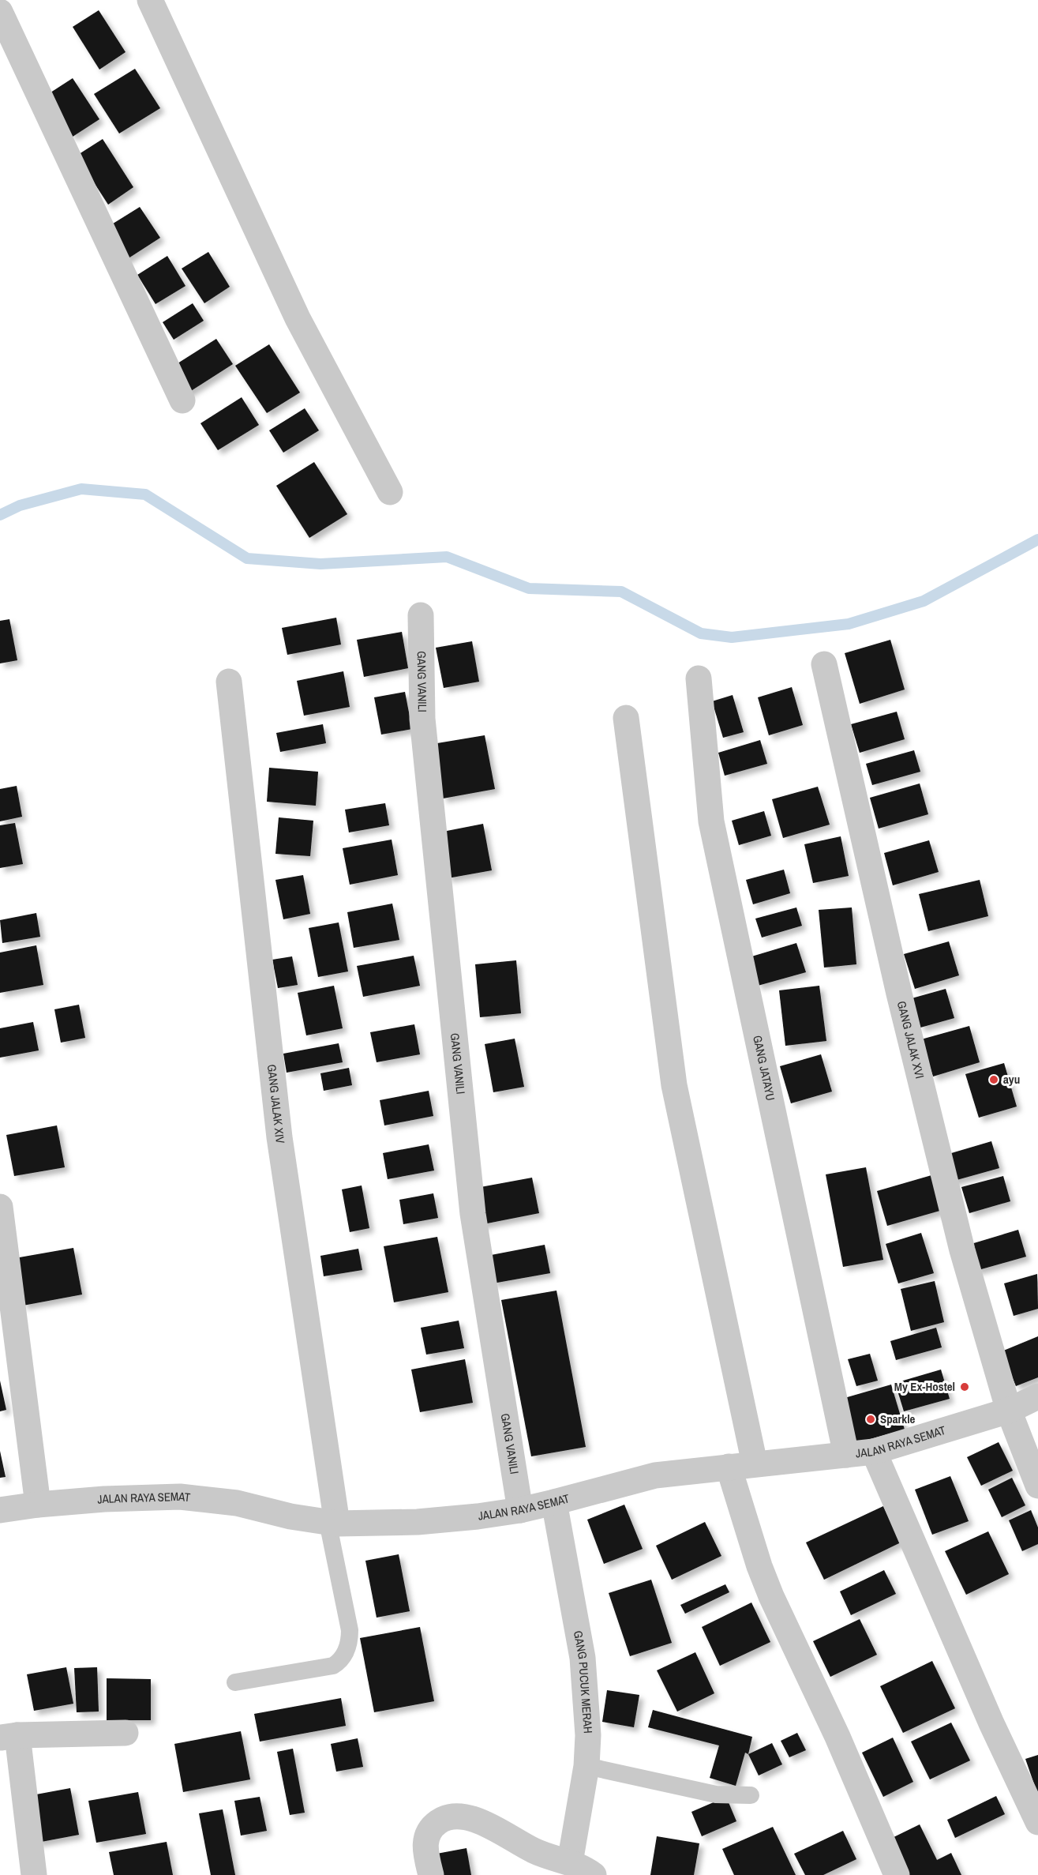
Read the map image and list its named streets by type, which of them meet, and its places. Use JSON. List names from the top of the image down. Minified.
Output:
{"streets":{"street":["GANG VANILI","GANG JALAK XVI","GANG JATAYU","GANG JALAK XIV","JALAN RAYA SEMAT","GANG PUCUK MERAH"]},"crossings":[["GANG VANILI","JALAN RAYA SEMAT"],["GANG JALAK XVI","JALAN RAYA SEMAT"],["GANG JATAYU","JALAN RAYA SEMAT"],["GANG JALAK XIV","JALAN RAYA SEMAT"],["JALAN RAYA SEMAT","GANG PUCUK MERAH"]],"places":["ayu","My Ex-Hostel","Sparkle"]}
